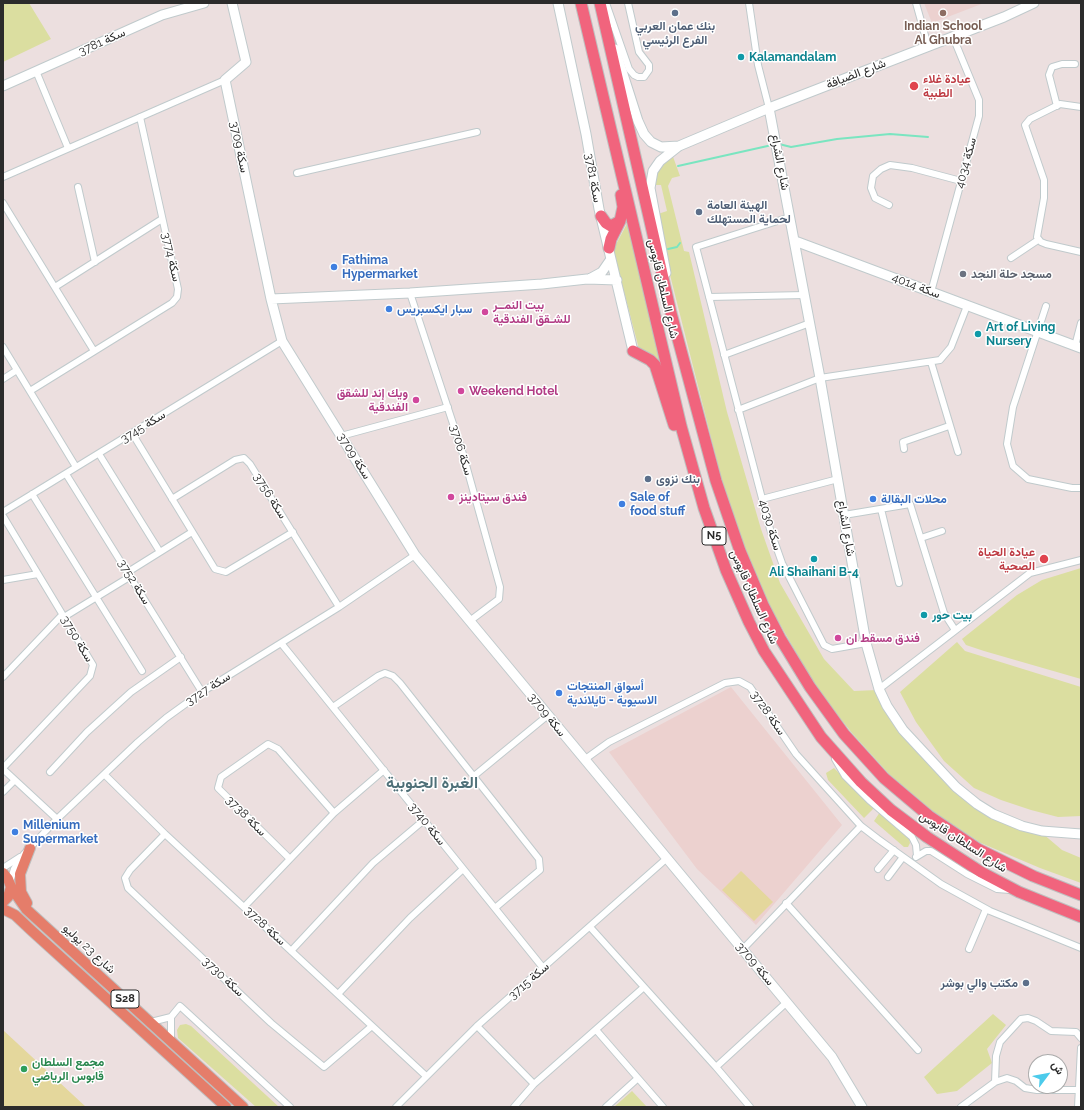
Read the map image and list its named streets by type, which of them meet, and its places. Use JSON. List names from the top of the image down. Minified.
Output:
{"streets":{"highway":["شارع السلطان قابوس","N5"],"main road":["شارع 23 يوليو","S28"],"street":["سكة 3781","شارع الضيافة","سكة 3709","شارع الشراع","سكة 4034","سكة 3774","سكة 4014","سكة 3745","سكة 3706","سكة 3756","سكة 4030","سكة 3752","سكة 3750","سكة 3727","سكة 3728","سكة 3738","سكة 3740","سكة 3730","سكة 3715"]},"crossings":[["شارع الضيافة","شارع الشراع"],["شارع الضيافة","سكة 4034"],["سكة 3709","سكة 3745"],["سكة 3709","سكة 3706"],["سكة 3709","سكة 3727"],["سكة 3709","سكة 3728"],["سكة 3709","سكة 3715"],["شارع الشراع","سكة 4014"],["شارع الشراع","سكة 4030"],["سكة 4034","سكة 4014"],["سكة 3745","سكة 3752"],["سكة 3756","سكة 3727"],["سكة 3752","سكة 3727"],["سكة 3727","سكة 3728"],["سكة 3727","سكة 3740"],["سكة 3727","شارع 23 يوليو"],["سكة 3727","S28"],["سكة 3728","سكة 3730"],["سكة 3728","سكة 3715"],["سكة 3740","سكة 3715"],["شارع 23 يوليو","S28"]],"districts":["الغبرة الجنوبية"],"places":["بنك عمان العربي الفرع الرئيسي","Indian School Al Ghubra","Kalamandalam","عيادة غلاء الطبية","الهيئة العامة لحماية المستهلك","Fathima Hypermarket","مسجد حلة النجد","سبار ايكسبريس","بيت النمــر للشـقق الفندقية","Art of Living Nursery","Weekend Hotel","ويك إند للشقق الفندقية","بنك نزوى","فندق سيتادينز","محلات البقالة","Sale of food stuff","Ali Shaihani B-4","عيادة الحياة الصحية","بيت حور","فندق مسقط ان","أسواق المنتجات الاسيوية - تايلاندية","Millenium Supermarket","مكتب والي بوشر","مجمع السلطان قابوس الرياضي"],"north":"top right"}
